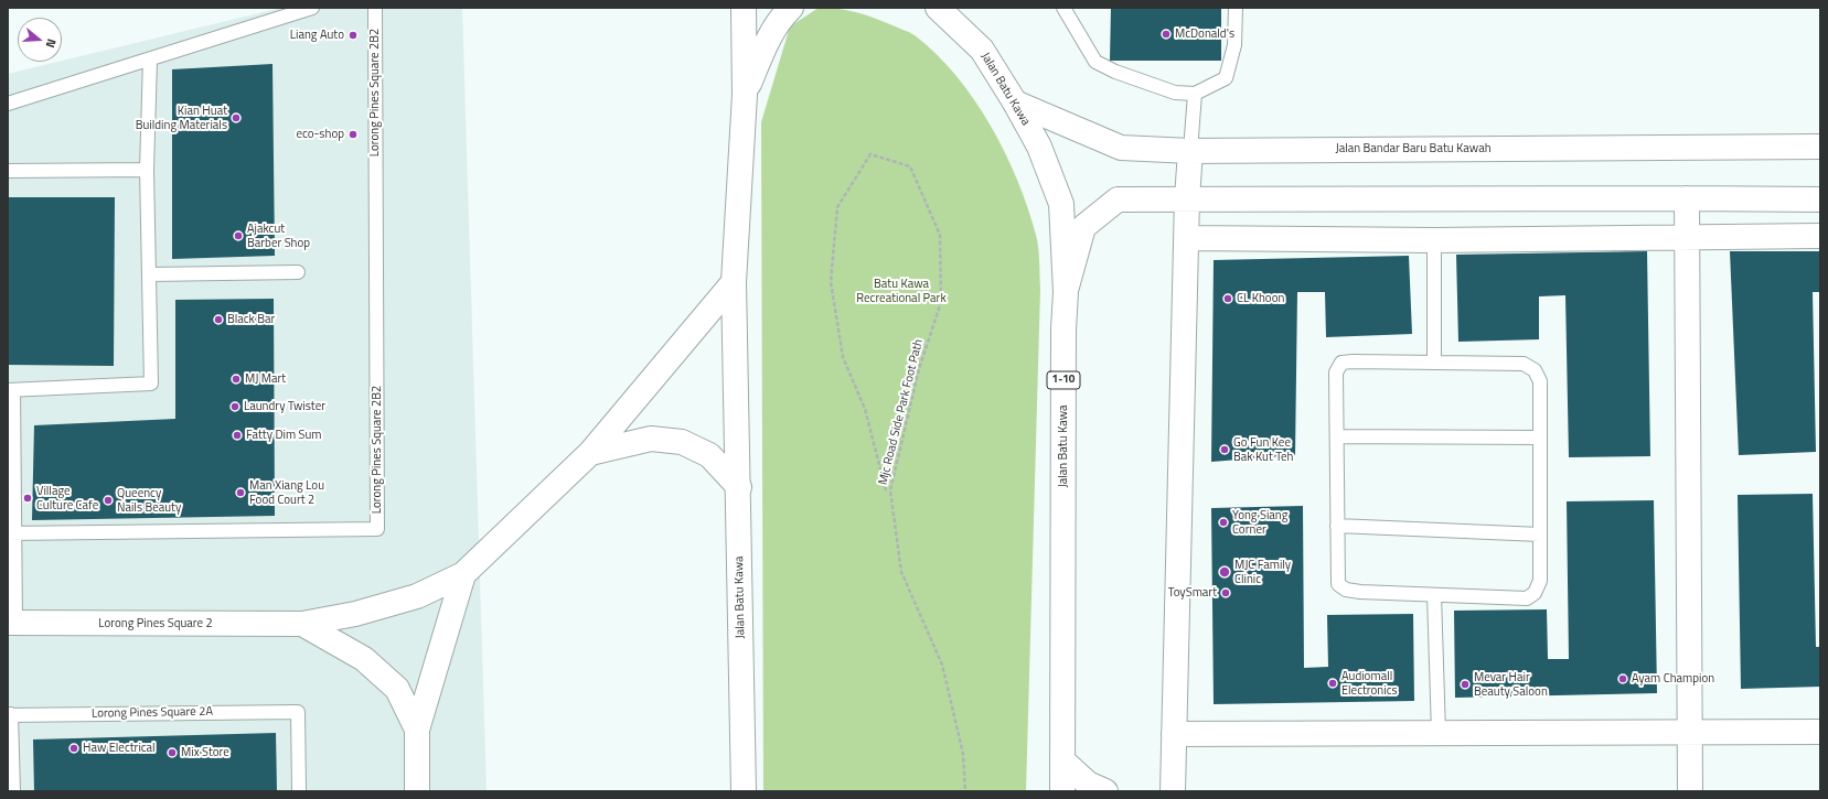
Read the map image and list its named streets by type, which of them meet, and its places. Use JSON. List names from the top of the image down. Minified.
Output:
{"streets":{"main road":["Jalan Batu Kawa","Jalan Bandar Baru Batu Kawah","1-10","Lorong Pines Square 2"],"lane":["Lorong Pines Square 2B2","Lorong Pines Square 2A"],"path":["Mjc Road Side Park Foot Path"]},"crossings":[["Jalan Batu Kawa","Jalan Bandar Baru Batu Kawah"]],"parks":["Batu Kawa Recreational Park"],"places":["McDonald's","Liang Auto","Kian Huat Building Materials","eco-shop","Ajakcut Barber Shop","CL Khoon","Black Bar","MJ Mart","Laundry Twister","Fatty Dim Sum","Go Fun Kee Bak Kut Teh","Man Xiang Lou Food Court 2","Village Culture Cafe","Queency Nails Beauty","Yong Siang Corner","MJC Family Clinic","ToySmart","Ayam Champion","Audiomall Electronics","Mevar Hair Beauty Saloon","Haw Electrical","Mix Store"],"north":"right"}
